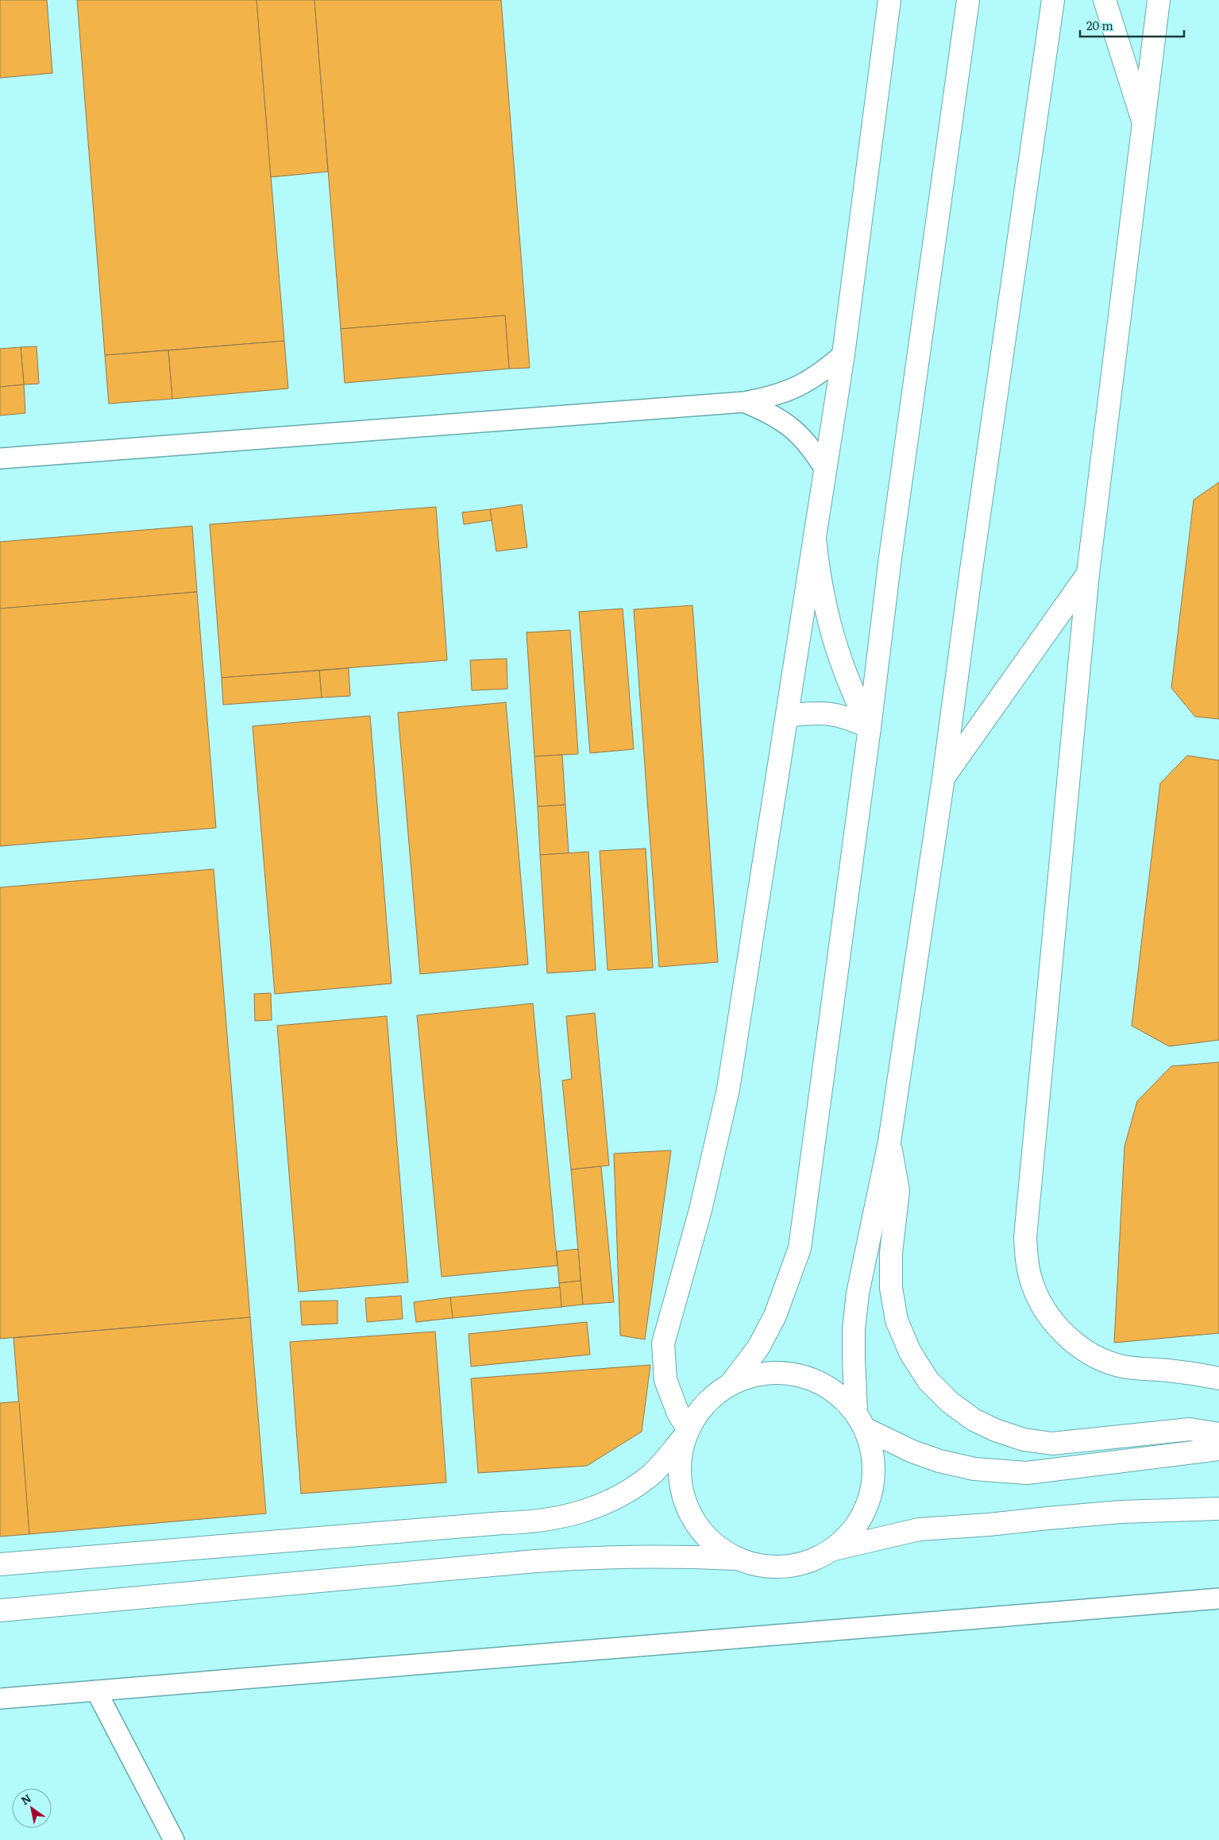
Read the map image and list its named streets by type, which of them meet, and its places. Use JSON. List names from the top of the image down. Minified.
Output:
{"scale_bar":"20 m","north":"top left"}
